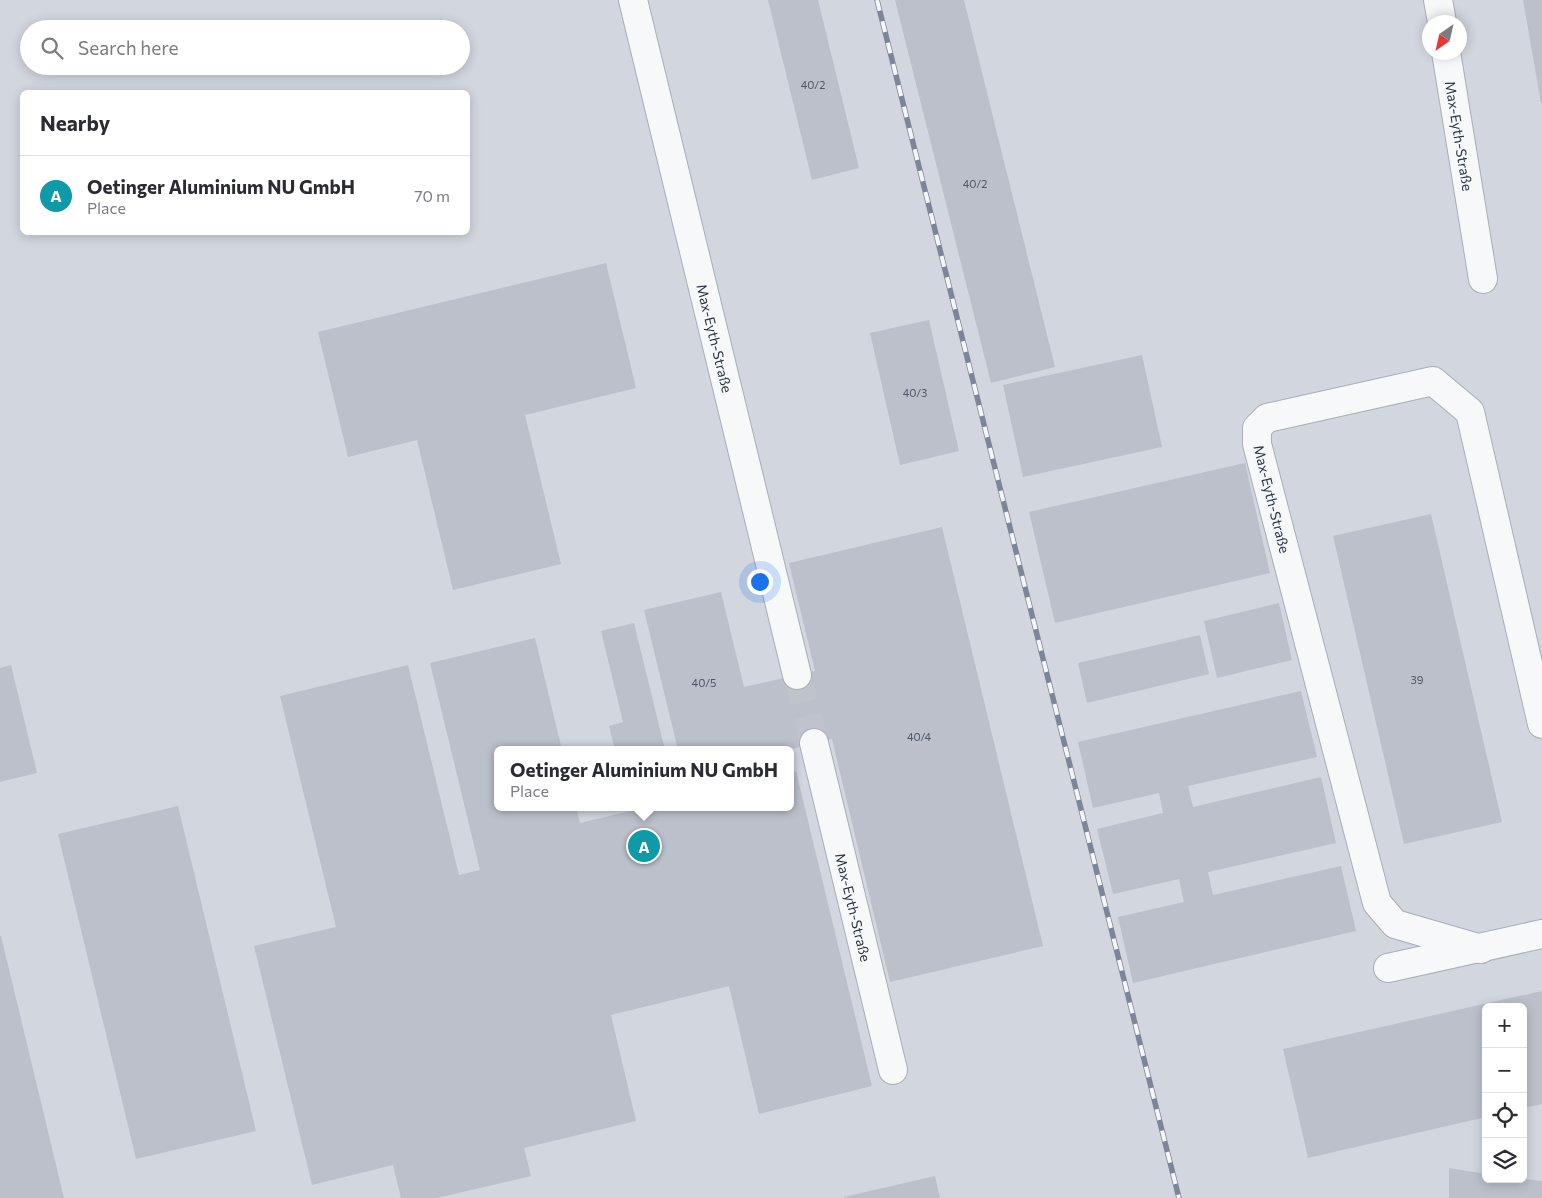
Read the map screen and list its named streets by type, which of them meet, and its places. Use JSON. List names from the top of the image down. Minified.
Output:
{"streets":{"lane":["Max-Eyth-Straße"]},"house_numbers":["40/2","40/2","40/3","39","40/5","40/4"],"north":"bottom left","page":{"search":"Search here","heading":"Nearby","list":[{"mark":"A","name":"Oetinger Aluminium NU GmbH","note":"Place","value":"70 m"}],"popup":["Oetinger Aluminium NU GmbH","Place"],"pins":"A","map_buttons":["+","−"]}}
